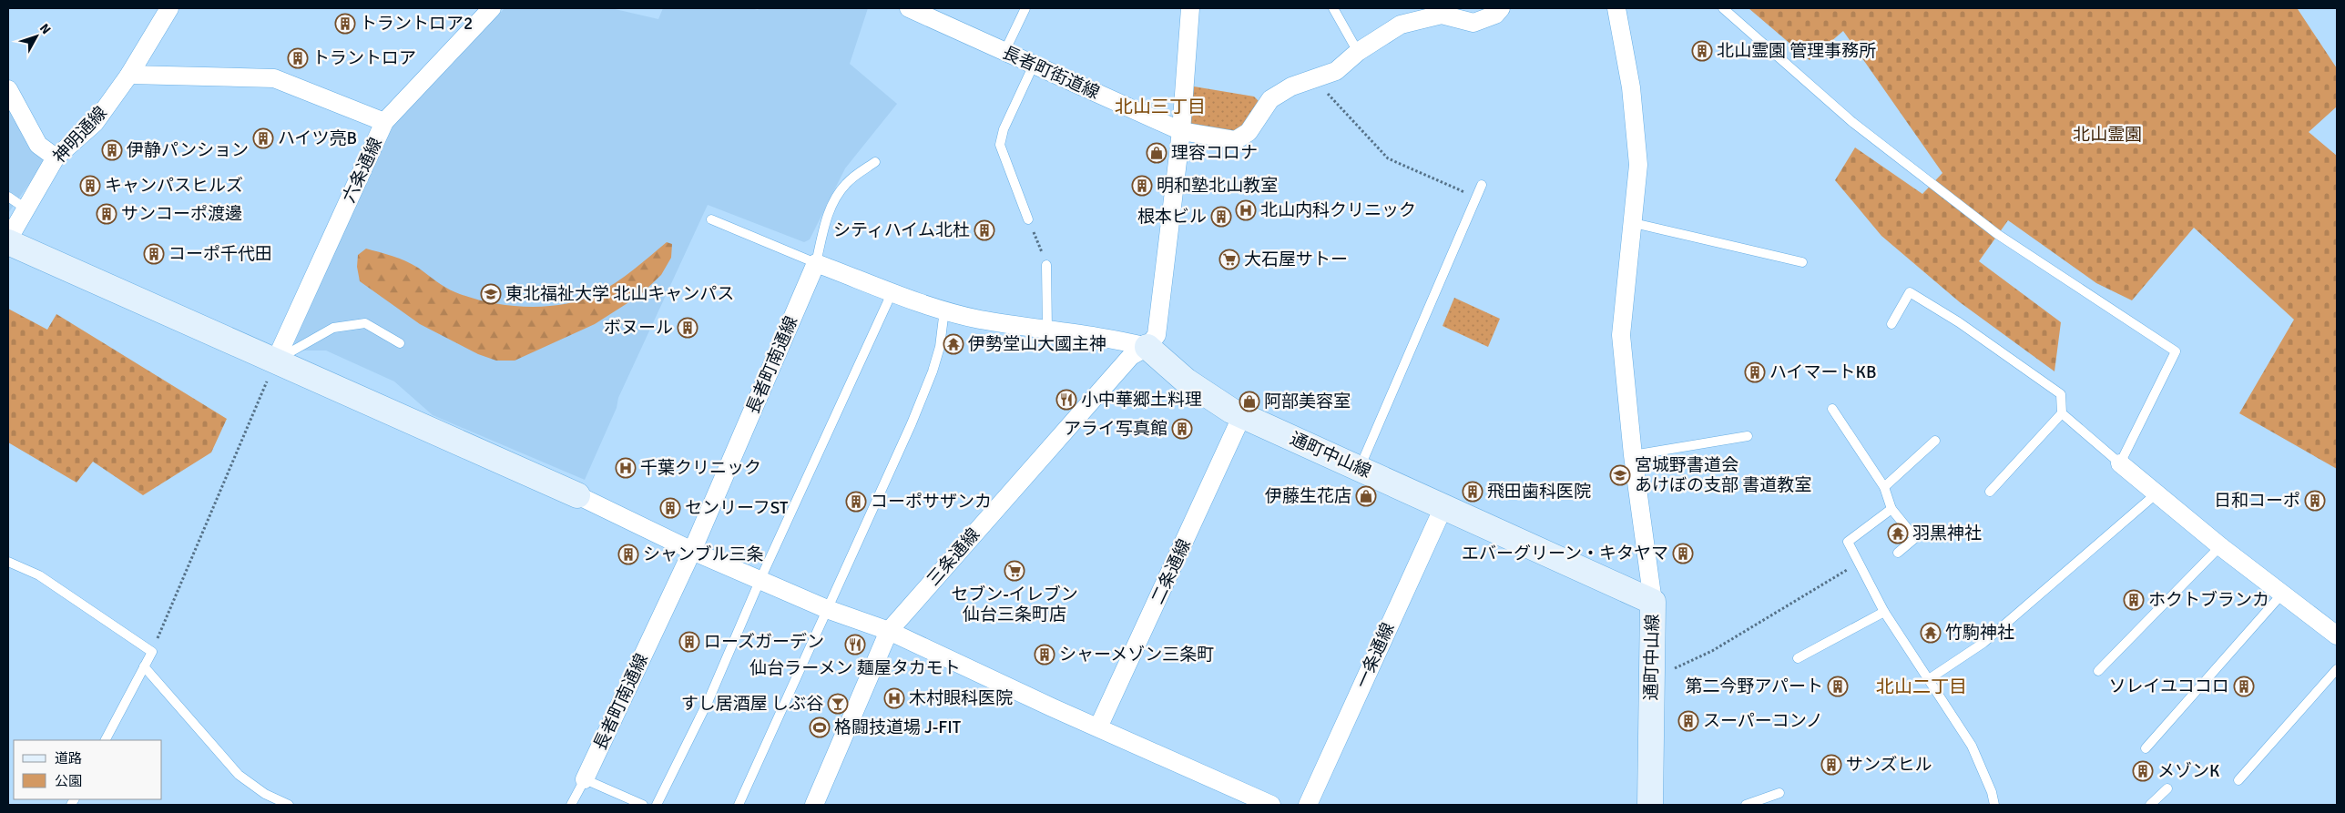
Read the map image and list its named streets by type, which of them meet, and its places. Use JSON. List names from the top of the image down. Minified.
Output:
{"streets":{"street":["長者町街道線","神明通線","六条通線","長者町南通線","通町中山線","三条通線","二条通線","一条通線"]},"crossings":[["通町中山線","三条通線"],["通町中山線","二条通線"],["通町中山線","一条通線"]],"districts":["北山三丁目","北山二丁目"],"parks":["北山霊園"],"places":{"building":["トラントロア2","北山霊園 管理事務所","トラントロア","ハイツ亮B","伊静パンション","キャンパスヒルズ","明和塾北山教室","サンコーポ渡邊","根本ビル","シティハイム北杜","コーポ千代田","ボヌール","ハイマートKB","アライ写真館","飛田歯科医院","日和コーポ","コーポサザンカ","センリーフST","エバーグリーン・キタヤマ","シャンブル三条","ホクトブランカ","ローズガーデン","シャーメゾン三条町","第二今野アパート","ソレイユココロ","スーパーコンノ","サンズヒル","メゾンK"],"shop":["理容コロナ","阿部美容室","伊藤生花店"],"hospital":["北山内科クリニック","千葉クリニック","木村眼科医院"],"supermarket":["大石屋サトー","セブン-イレブン 仙台三条町店"],"school or university":["東北福祉大学 北山キャンパス","宮城野書道会 あけぼの支部 書道教室"],"temple":["伊勢堂山大國主神","羽黒神社","竹駒神社"],"restaurant":["小中華郷土料理","仙台ラーメン 麺屋タカモト"],"bar":["すし居酒屋 しぶ谷"],"sports":["格闘技道場 J-FIT"]},"legend":["道路","公園"],"north":"top right"}
